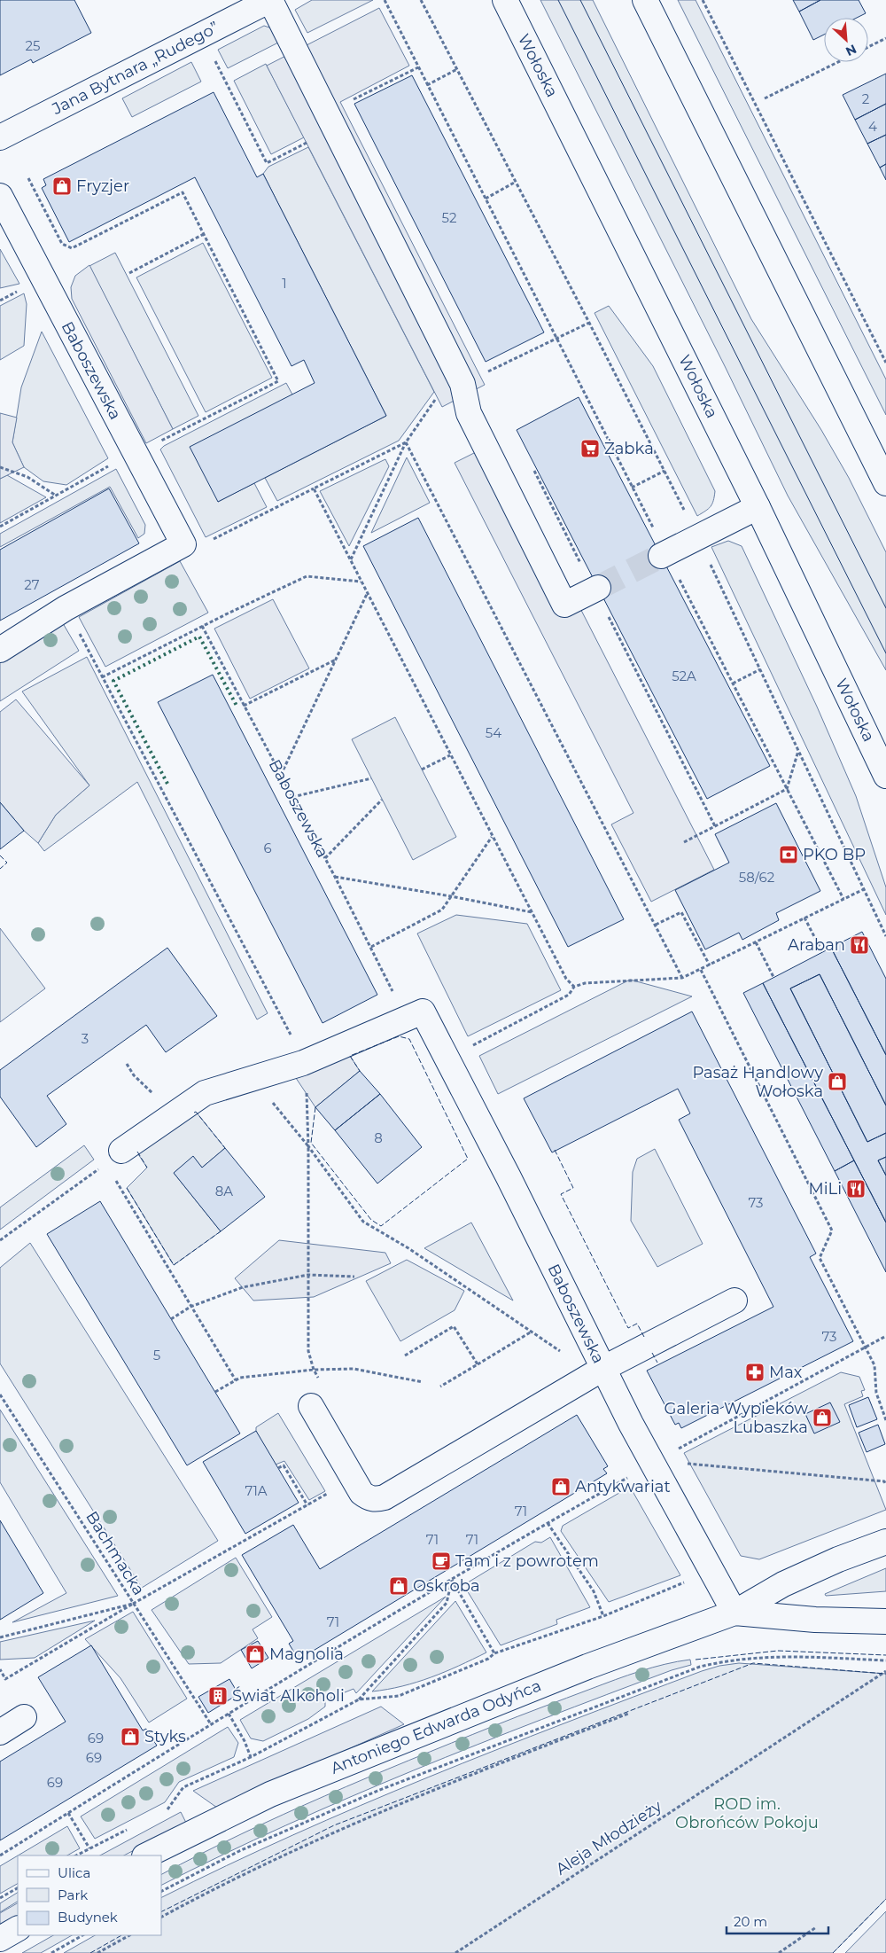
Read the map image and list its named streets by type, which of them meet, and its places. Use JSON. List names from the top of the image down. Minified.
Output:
{"streets":{"street":["Wołoska","Jana Bytnara „Rudego”","Baboszewska","Antoniego Edwarda Odyńca"],"path":["Bachmacka","Aleja Młodzieży"]},"crossings":[["Baboszewska","Antoniego Edwarda Odyńca"]],"parks":["ROD im. Obrońców Pokoju"],"places":{"shop":["Fryzjer","Pasaż Handlowy Wołoska","Galeria Wypieków Lubaszka","Antykwariat","Oskroba","Magnolia","Styks"],"supermarket":["Żabka"],"bank":["PKO BP"],"restaurant":["Araban","MiLi"],"pharmacy":["Max"],"cafe":["Tam i z powrotem"],"building":["Świat Alkoholi"]},"house_numbers":["25","2","4","52","1","27","52A","54","6","58/62","3","8","8A","73","73","5","71A","71","71","71","71","69","69","69"],"legend":["Ulica","Park","Budynek"],"scale_bar":"20 m","north":"bottom right"}
